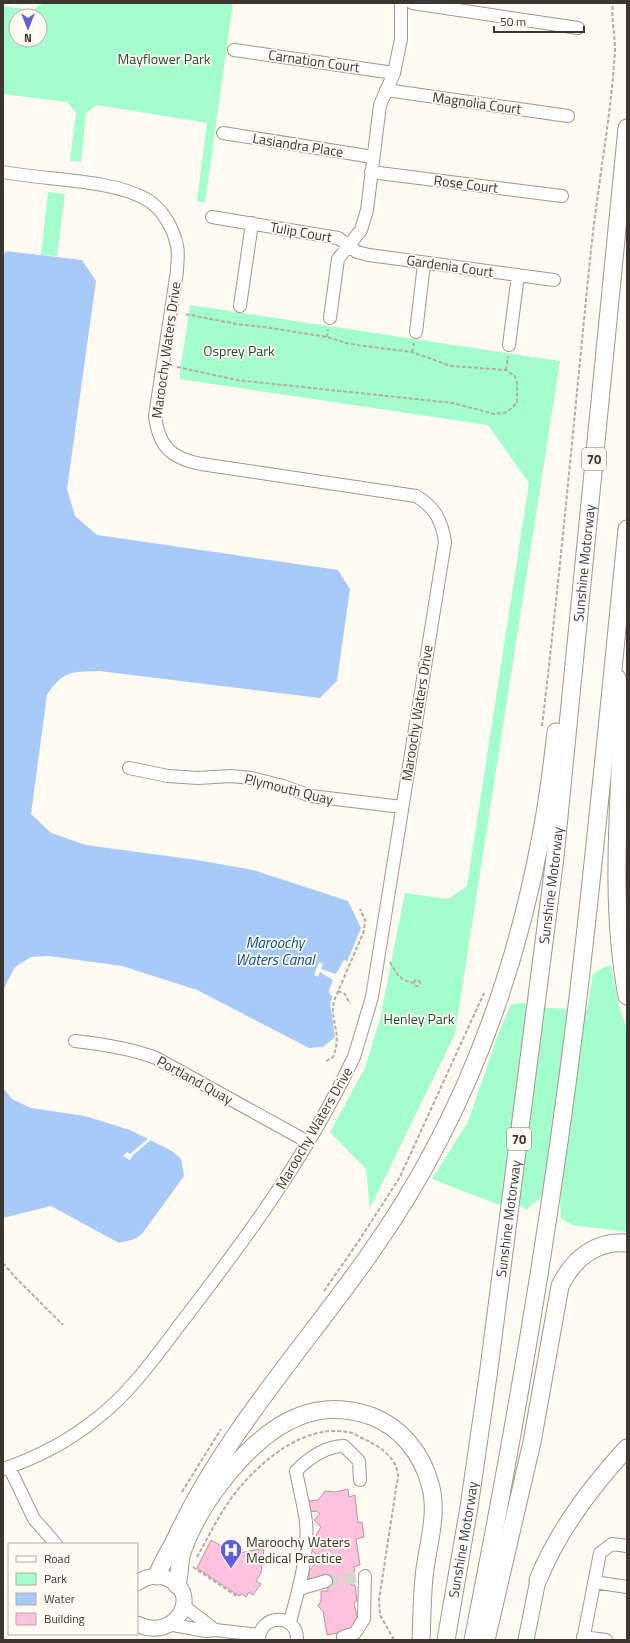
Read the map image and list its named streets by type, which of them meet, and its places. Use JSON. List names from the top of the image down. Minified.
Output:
{"streets":{"highway":["70","Sunshine Motorway"],"street":["Carnation Court","Magnolia Court","Lasiandra Place","Rose Court","Tulip Court","Gardenia Court","Maroochy Waters Drive","Plymouth Quay","Portland Quay"]},"crossings":[["Tulip Court","Gardenia Court"],["Maroochy Waters Drive","Plymouth Quay"],["Maroochy Waters Drive","Portland Quay"]],"water":["Maroochy Waters Canal"],"parks":["Mayflower Park","Osprey Park","Henley Park"],"places":{"hospital":["Maroochy Waters Medical Practice"]},"legend":["Road","Park","Water","Building"],"scale_bar":"50 m","north":"bottom"}
